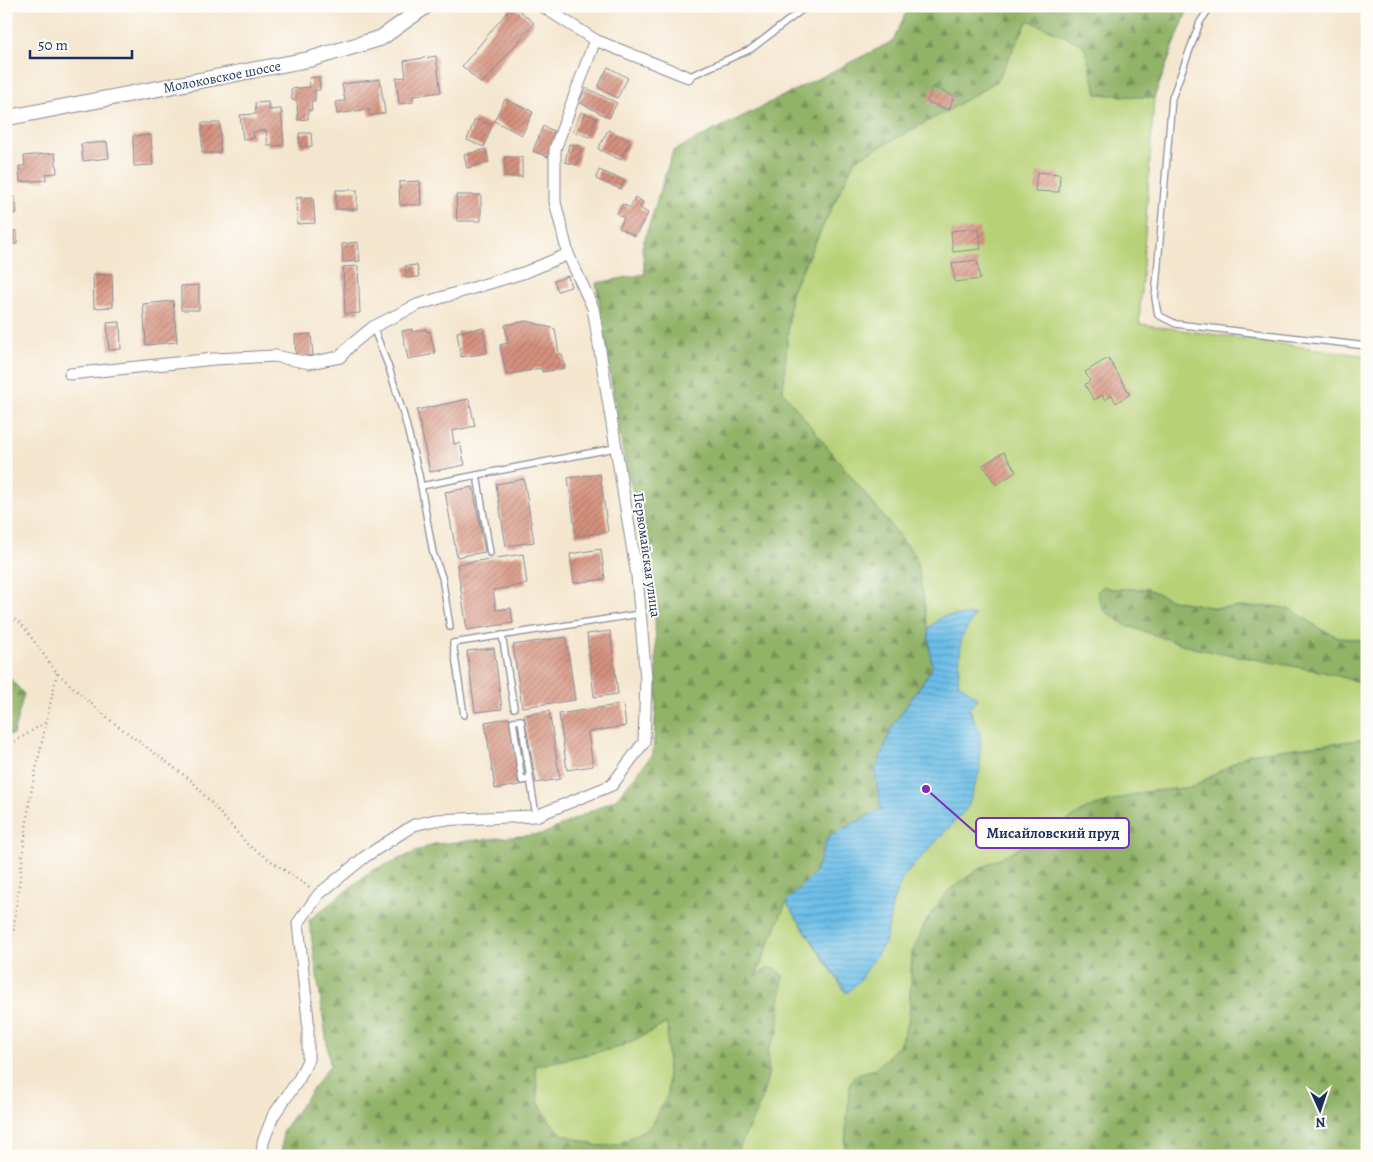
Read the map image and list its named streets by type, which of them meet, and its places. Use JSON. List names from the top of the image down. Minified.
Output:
{"streets":{"main road":["Молоковское шоссе"],"street":["Первомайская улица"]},"places":["Мисайловский пруд"],"scale_bar":"50 m","north":"bottom"}
